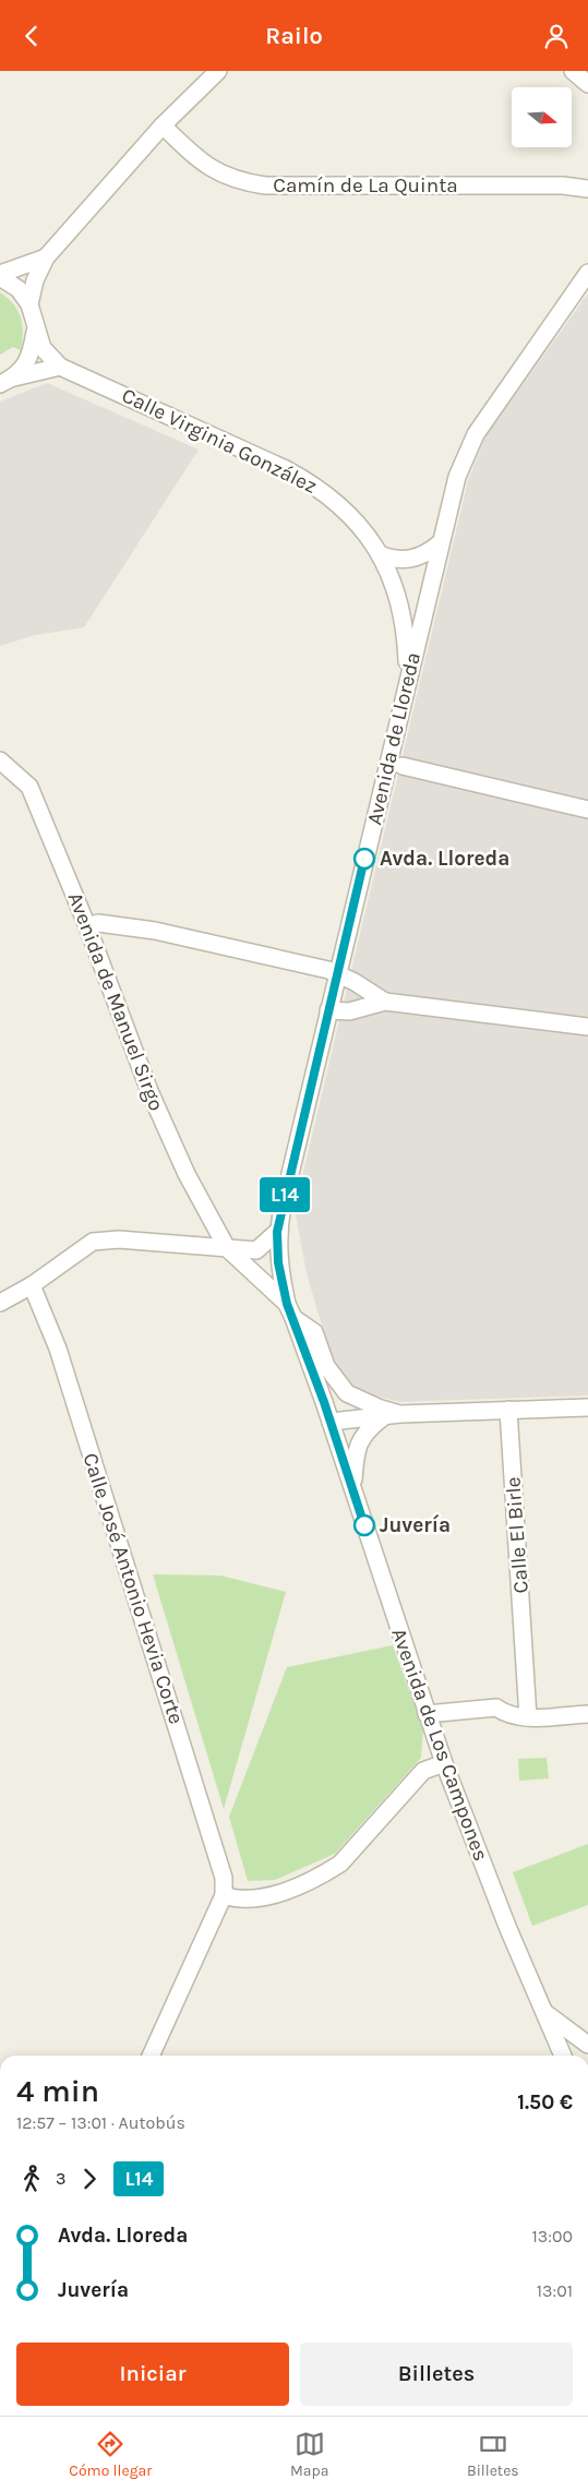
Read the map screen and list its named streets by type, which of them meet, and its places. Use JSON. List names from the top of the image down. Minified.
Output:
{"streets":{"street":["Camín de La Quinta","Calle Virginia González","Avenida de Lloreda","Avenida de Manuel Sirgo","Calle El Birle","Calle José Antonio Hevia Corte","Avenida de Los Campones"]},"crossings":[["Calle Virginia González","Avenida de Lloreda"],["Avenida de Lloreda","Avenida de Manuel Sirgo"],["Avenida de Manuel Sirgo","Avenida de Los Campones"]],"places":["Avda. Lloreda","Juvería"],"lines":["bus line L14"],"north":"right","page":{"header":"Railo","on_map":"L14","heading":["4 min","12:57 – 13:01 · Autobús","1.50 €"],"legs":["3","L14"],"list":[{"name":"Avda. Lloreda","value":"13:00"},{"name":"Juvería","value":"13:01"}],"buttons":["Iniciar","Billetes"],"tabs":["Cómo llegar","Mapa","Billetes"]}}
